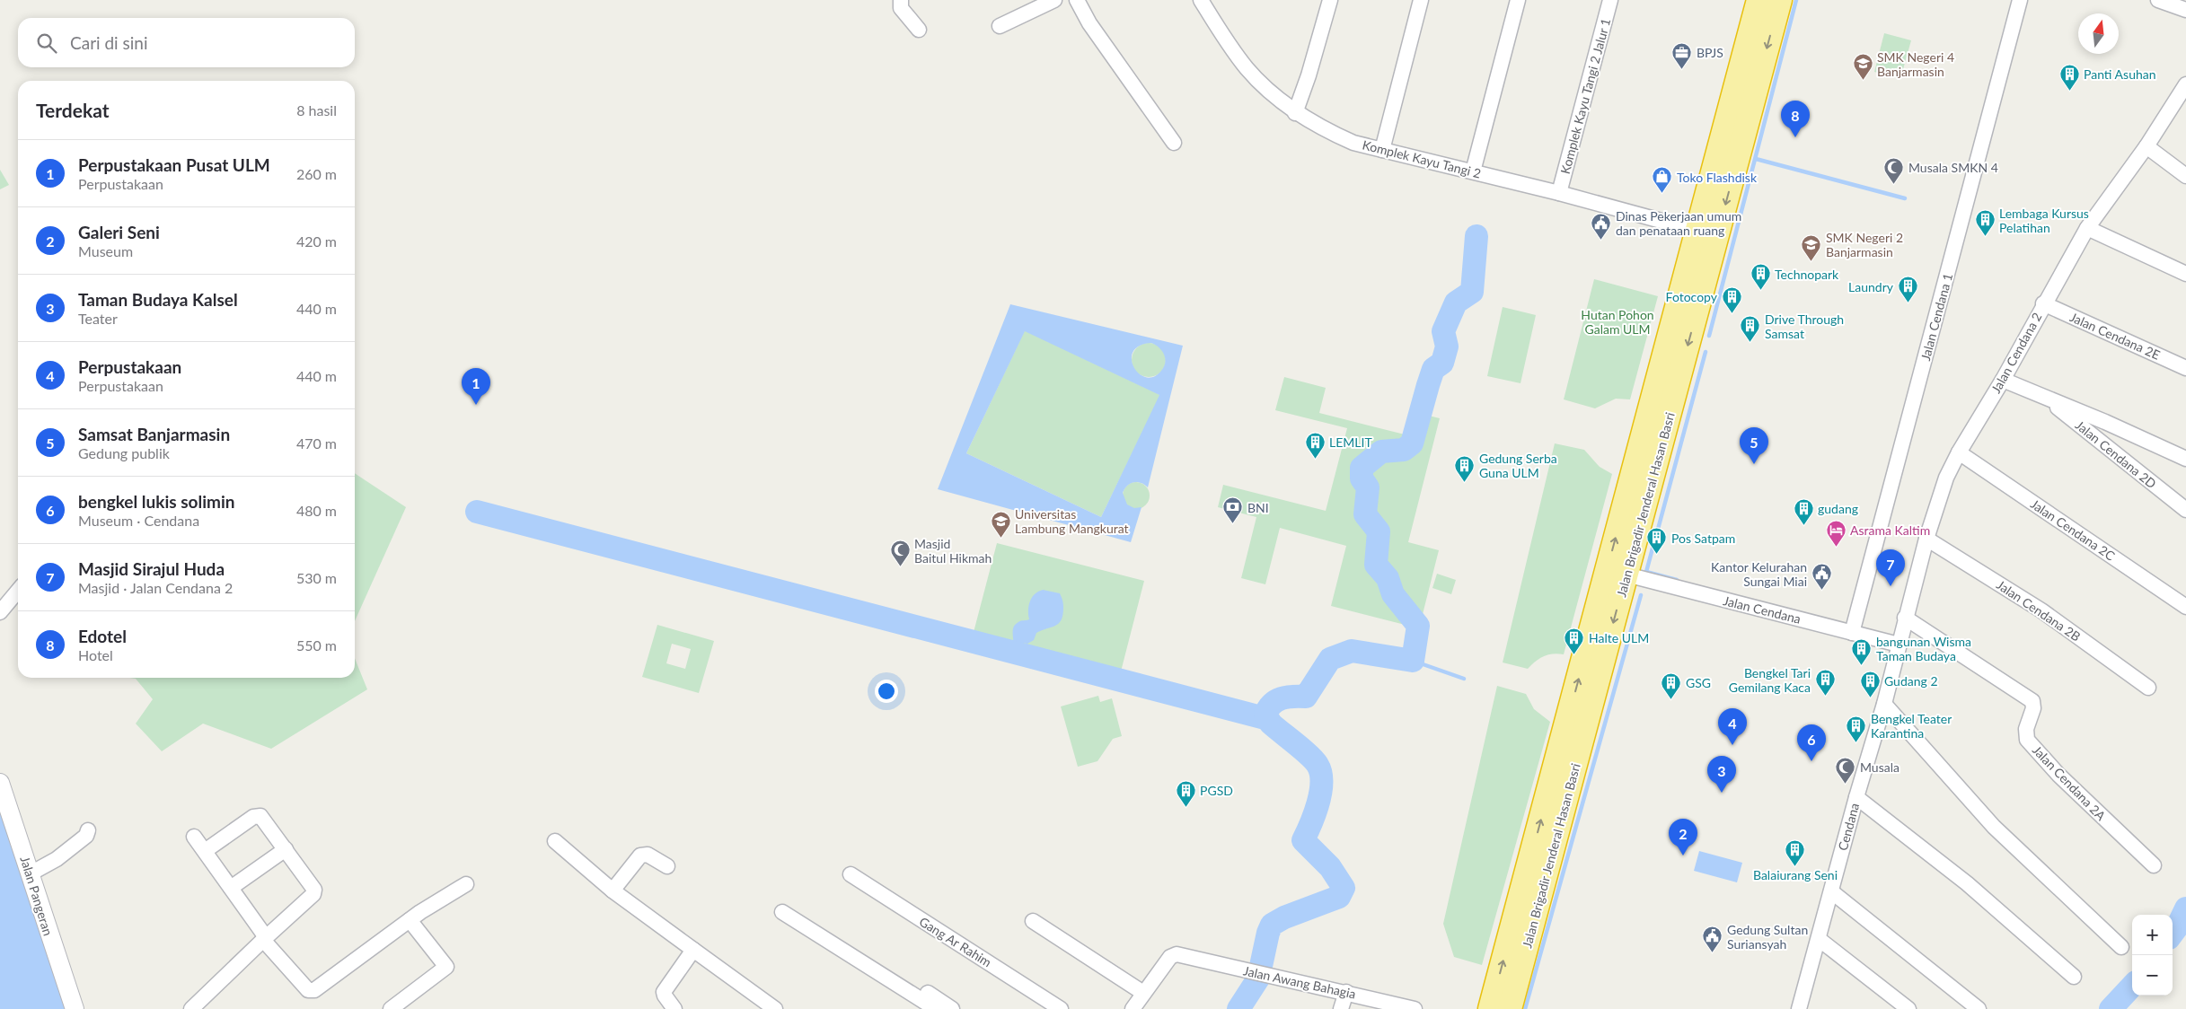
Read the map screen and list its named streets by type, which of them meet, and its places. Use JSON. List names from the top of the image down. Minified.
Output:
{"streets":{"highway":["Jalan Brigadir Jenderal Hasan Basri"],"street":["Komplek Kayu Tangi 2 Jalur 1","Komplek Kayu Tangi 2","Jalan Cendana 1","Jalan Cendana 2E","Jalan Cendana 2","Jalan Cendana 2D","Jalan Cendana 2C","Jalan Cendana","Jalan Cendana 2B","Jalan Cendana 2A","Cendana","Jalan Pangeran","Gang Ar Rahim","Jalan Awang Bahagia"]},"crossings":[["Komplek Kayu Tangi 2 Jalur 1","Komplek Kayu Tangi 2"],["Komplek Kayu Tangi 2","Jalan Brigadir Jenderal Hasan Basri"],["Jalan Cendana 1","Jalan Cendana"],["Jalan Cendana 2E","Jalan Cendana 2"],["Jalan Cendana 2","Jalan Cendana 2D"],["Jalan Cendana 2","Jalan Cendana 2C"],["Jalan Cendana 2","Jalan Cendana"],["Jalan Cendana 2","Jalan Cendana 2B"],["Jalan Cendana 2","Jalan Cendana 2A"],["Jalan Cendana 2","Cendana"],["Jalan Brigadir Jenderal Hasan Basri","Jalan Cendana"],["Jalan Cendana","Cendana"]],"parks":["Hutan Pohon Galam ULM"],"places":{"office":["BPJS"],"school or university":["SMK Negeri 4 Banjarmasin","SMK Negeri 2 Banjarmasin","Universitas Lambung Mangkurat"],"building":["Panti Asuhan","Lembaga Kursus Pelatihan","Technopark","Laundry","Fotocopy","Drive Through Samsat","LEMLIT","Gedung Serba Guna ULM","gudang","Pos Satpam","Halte ULM","bangunan Wisma Taman Budaya","Bengkel Tari Gemilang Kaca","Gudang 2","GSG","Bengkel Teater Karantina","PGSD","Balaiurang Seni"],"mosque":["Musala SMKN 4","Masjid Baitul Hikmah","Musala"],"shop":["Toko Flashdisk"],"public building":["Dinas Pekerjaan umum dan penataan ruang","Kantor Kelurahan Sungai Miai","Gedung Sultan Suriansyah"],"bank":["BNI"],"hotel":["Asrama Kaltim"]},"north":"top","page":{"search":"Cari di sini","heading":["Terdekat","8 hasil"],"pins":["8","1","5","7","4","6","3","2"],"list":[{"mark":"1","name":"Perpustakaan Pusat ULM","note":"Perpustakaan","value":"260 m"},{"mark":"2","name":"Galeri Seni","note":"Museum","value":"420 m"},{"mark":"3","name":"Taman Budaya Kalsel","note":"Teater","value":"440 m"},{"mark":"4","name":"Perpustakaan","note":"Perpustakaan","value":"440 m"},{"mark":"5","name":"Samsat Banjarmasin","note":"Gedung publik","value":"470 m"},{"mark":"6","name":"bengkel lukis solimin","note":"Museum · Cendana","value":"480 m"},{"mark":"7","name":"Masjid Sirajul Huda","note":"Masjid · Jalan Cendana 2","value":"530 m"},{"mark":"8","name":"Edotel","note":"Hotel","value":"550 m"}],"map_buttons":["+","−"]}}
